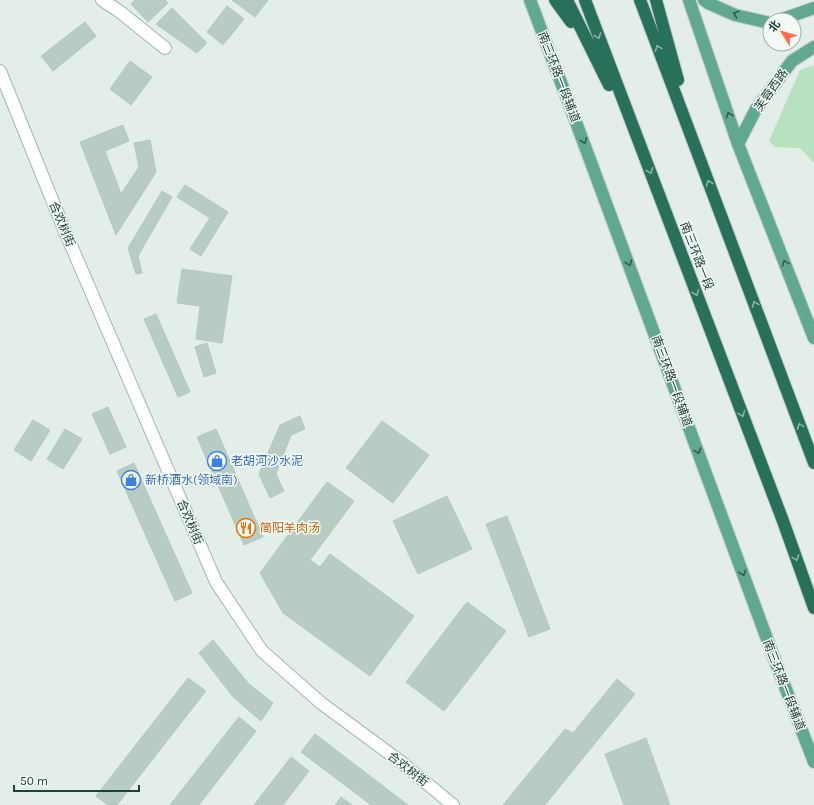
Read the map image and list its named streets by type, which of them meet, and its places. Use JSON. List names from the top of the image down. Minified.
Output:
{"streets":{"highway":["南三环路一段"],"main road":["南三环路一段辅道","芙蓉西路"],"street":["合欢树街"]},"one_way":["南三环路一段辅道"],"places":{"shop":["老胡河沙水泥","新桥酒水(领域南)"],"restaurant":["简阳羊肉汤"]},"scale_bar":"50 m","north":"top left"}
